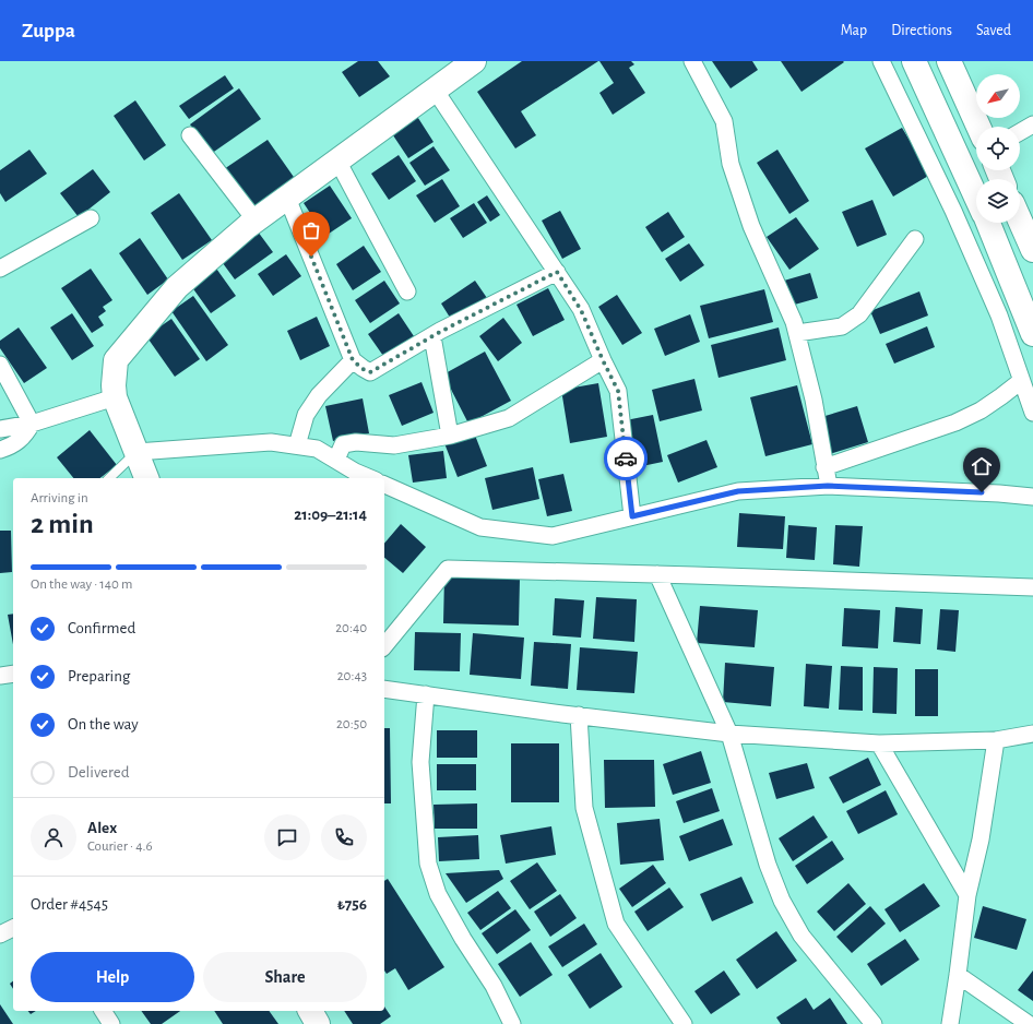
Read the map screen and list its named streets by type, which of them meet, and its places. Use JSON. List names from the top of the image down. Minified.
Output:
{"north":"bottom left","page":{"header":"Zuppa","nav":["Map","Directions","Saved"],"heading":["2 min","Arriving in","21:09–21:14"],"panel":["Alex","Courier · 4.6","Order #4545","₺756"],"bar":"On the way · 140 m","list":[["Confirmed","20:40"],["Preparing","20:43"],["On the way","20:50"],"Delivered"],"buttons":["Help","Share"]}}
